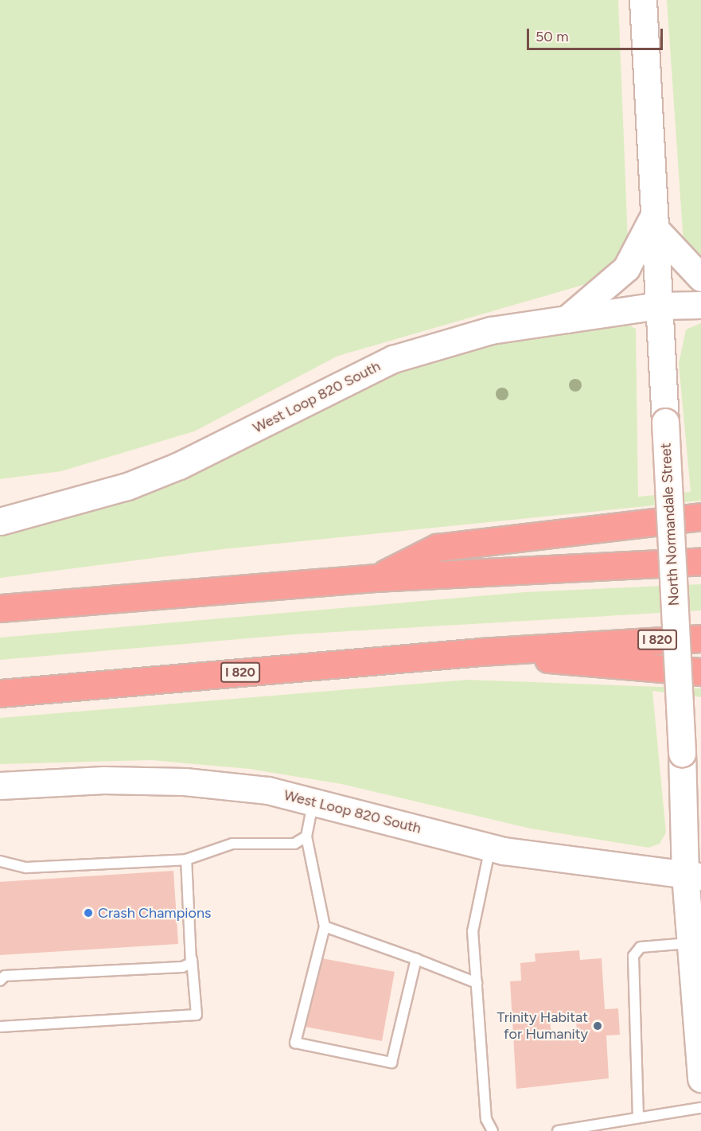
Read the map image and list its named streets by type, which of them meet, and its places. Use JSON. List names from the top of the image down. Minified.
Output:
{"streets":{"highway":["I 820"],"main road":["West Loop 820 South","North Normandale Street"]},"crossings":[["West Loop 820 South","North Normandale Street"]],"places":["Crash Champions","Trinity Habitat for Humanity"],"scale_bar":"50 m"}
